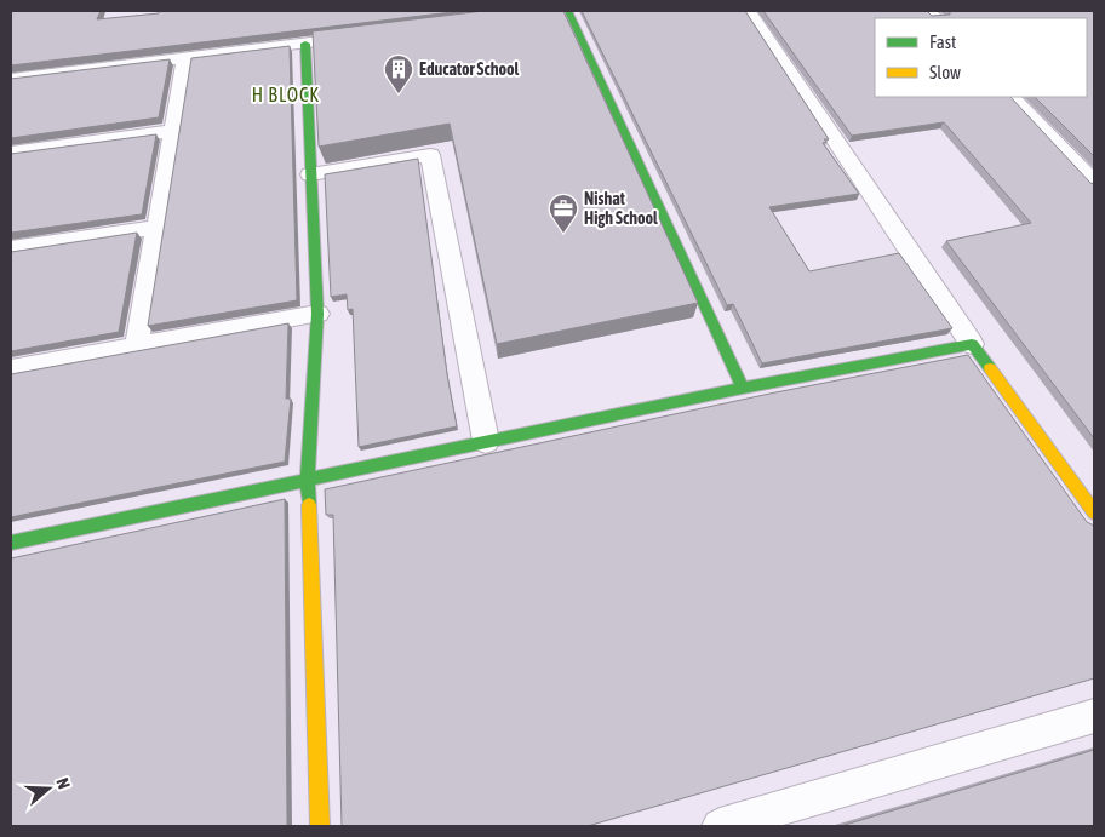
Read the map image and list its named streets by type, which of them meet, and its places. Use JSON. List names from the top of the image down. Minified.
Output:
{"districts":["H BLOCK"],"places":{"building":["Educator School"],"office":["Nishat High School"]},"legend":["Fast","Slow"],"north":"right"}
